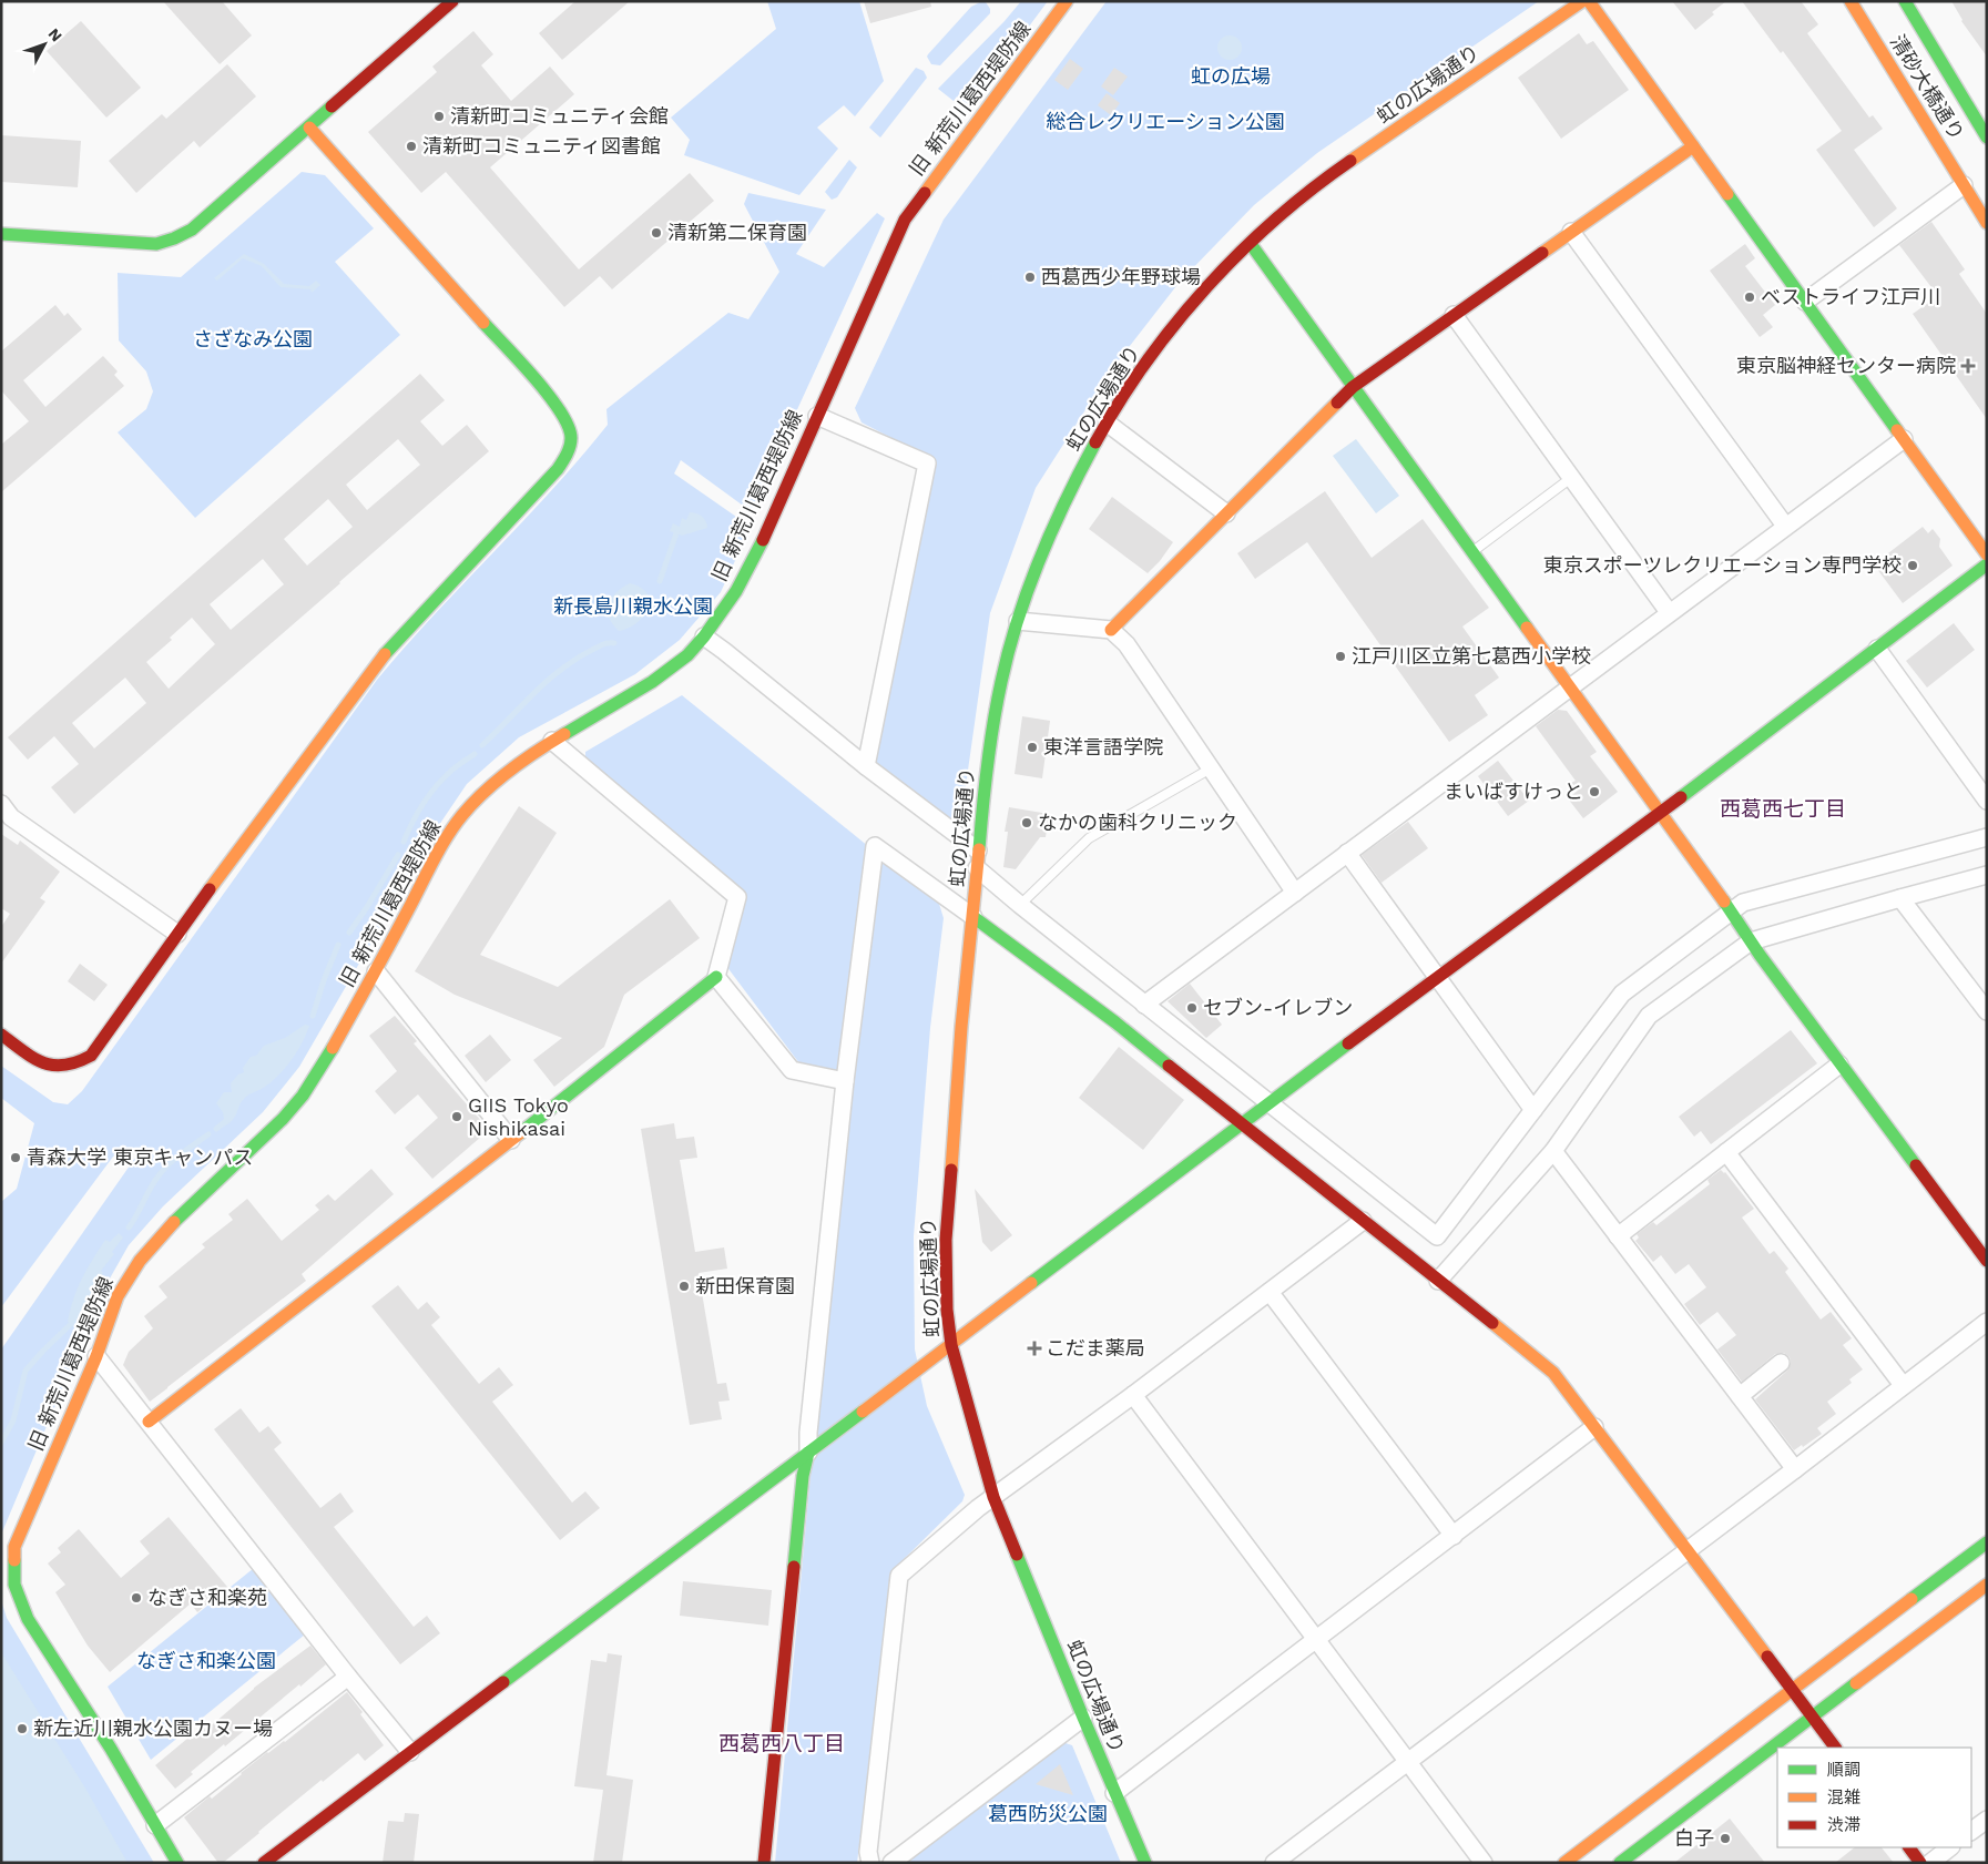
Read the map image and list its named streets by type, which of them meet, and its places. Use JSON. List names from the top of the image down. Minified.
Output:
{"streets":{"street":["虹の広場通り","清砂大橋通り","旧 新荒川葛西堤防線"]},"districts":["西葛西七丁目","西葛西八丁目"],"parks":["虹の広場","総合レクリエーション公園","さざなみ公園","新長島川親水公園","なぎさ和楽公園","葛西防災公園"],"places":{"other":["清新町コミュニティ会館","清新町コミュニティ図書館","清新第二保育園","西葛西少年野球場","ベストライフ江戸川","東京スポーツレクリエーション専門学校","江戸川区立第七葛西小学校","東洋言語学院","まいばすけっと","なかの歯科クリニック","セブン-イレブン","GIIS Tokyo Nishikasai","青森大学 東京キャンパス","新田保育園","なぎさ和楽苑","新左近川親水公園カヌー場","白子"],"health":["東京脳神経センター病院","こだま薬局"]},"legend":["順調","混雑","渋滞"],"north":"top right"}
